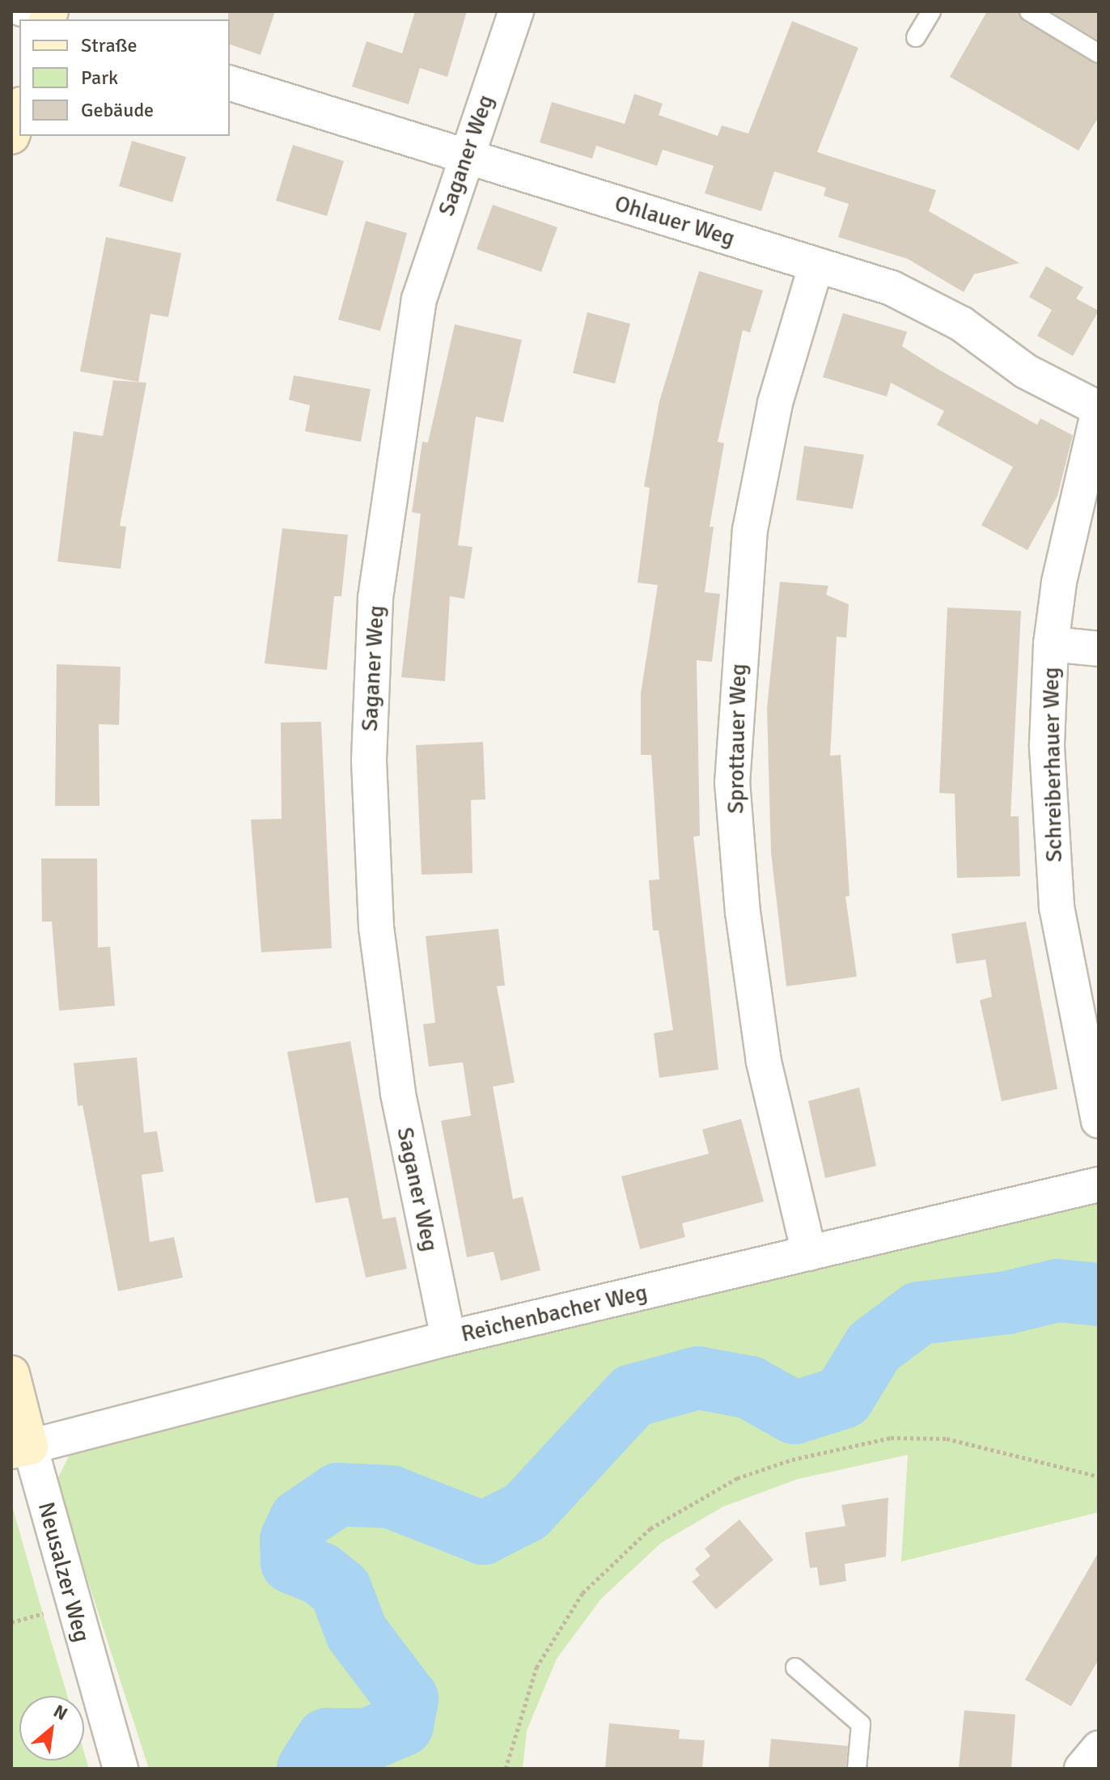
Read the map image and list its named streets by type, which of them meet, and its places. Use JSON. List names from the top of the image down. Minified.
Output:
{"streets":{"street":["Saganer Weg","Ohlauer Weg","Sprottauer Weg","Schreiberhauer Weg","Reichenbacher Weg","Neusalzer Weg"]},"crossings":[["Saganer Weg","Ohlauer Weg"],["Saganer Weg","Reichenbacher Weg"],["Ohlauer Weg","Sprottauer Weg"],["Ohlauer Weg","Schreiberhauer Weg"],["Sprottauer Weg","Reichenbacher Weg"],["Reichenbacher Weg","Neusalzer Weg"]],"legend":["Straße","Park","Gebäude"],"north":"top right"}
